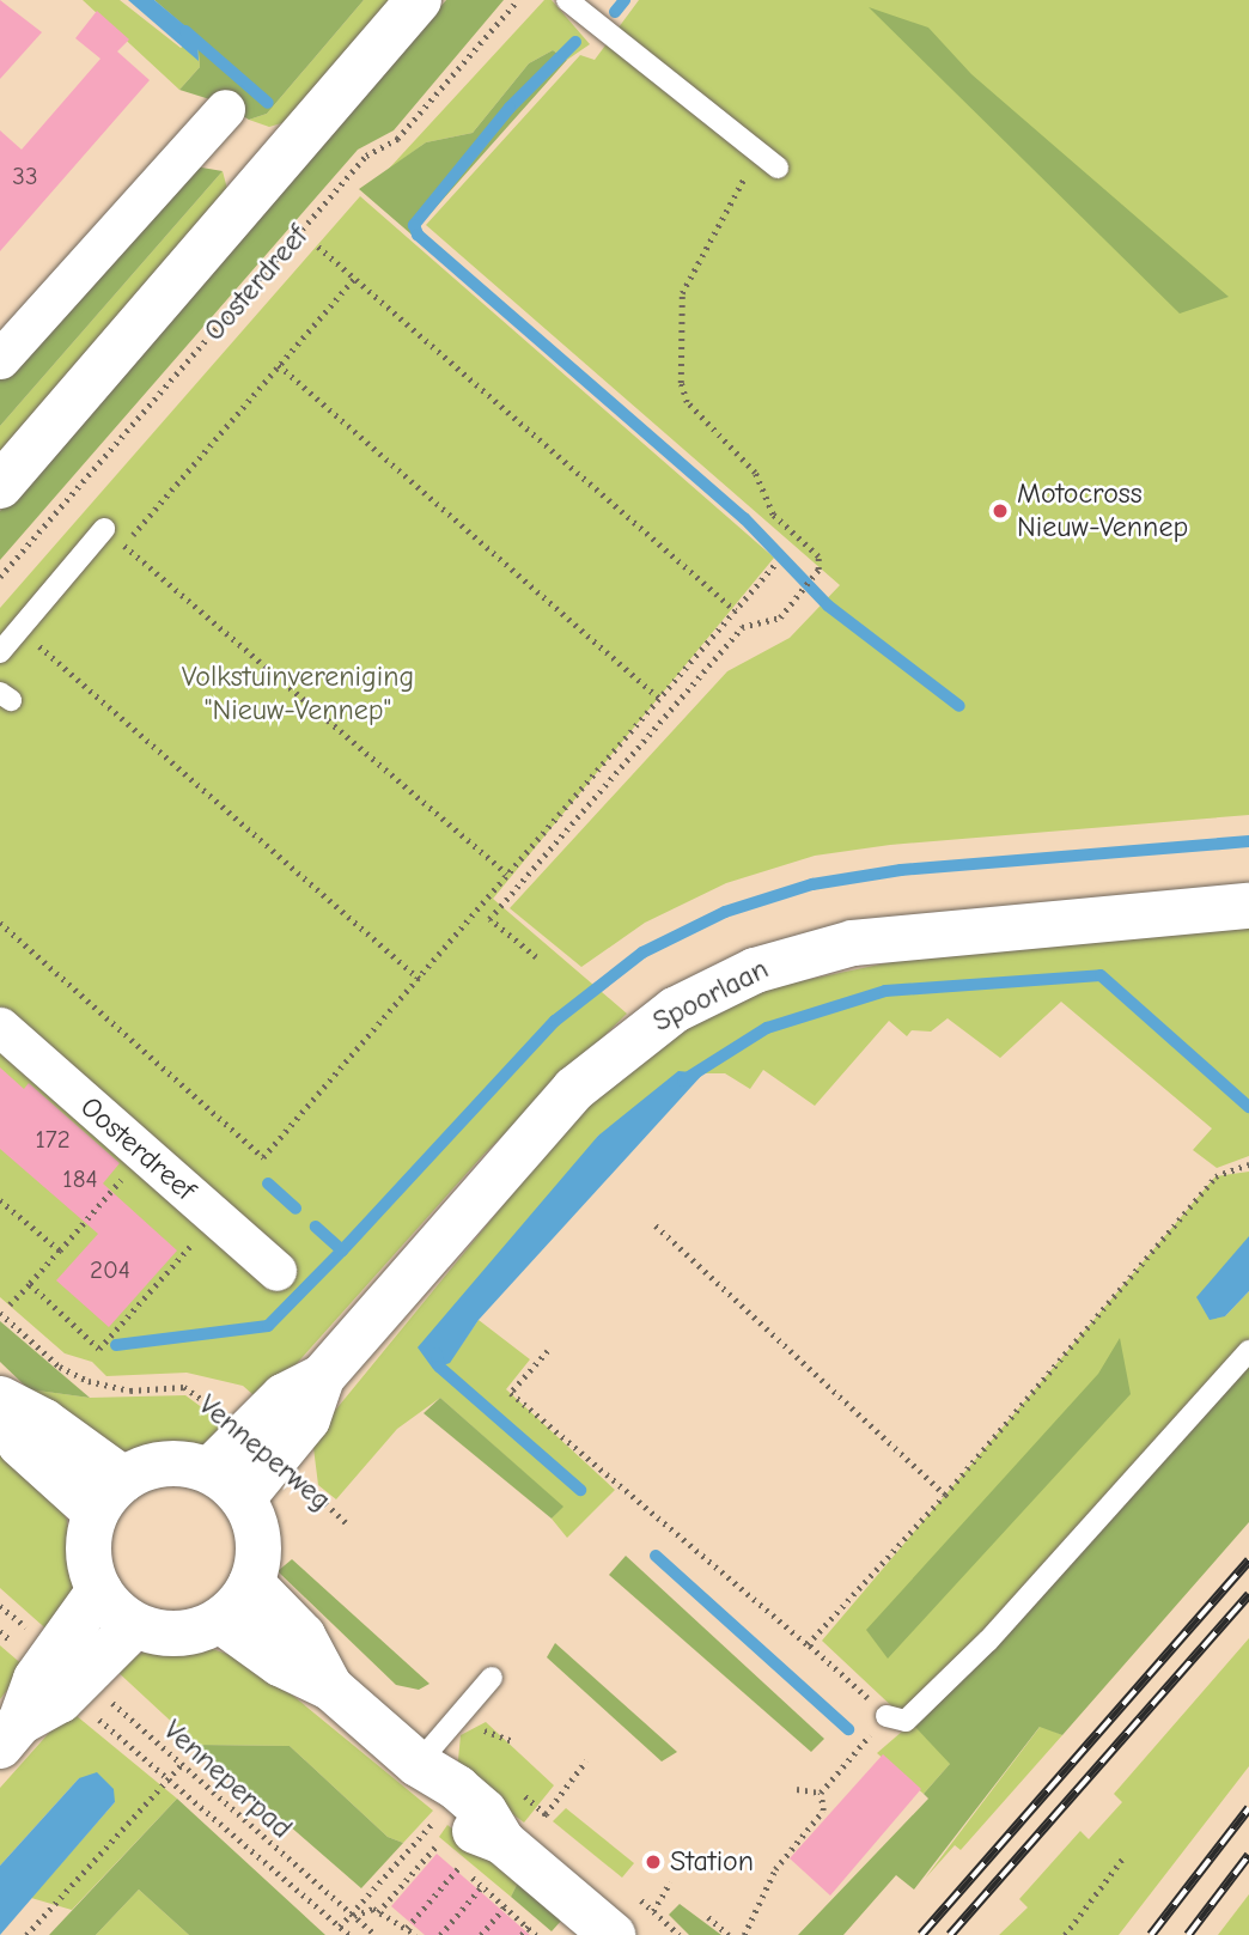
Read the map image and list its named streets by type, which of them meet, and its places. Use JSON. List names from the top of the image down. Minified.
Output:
{"streets":{"main road":["Spoorlaan"],"street":["Oosterdreef"],"path":["Venneperweg","Venneperpad"]},"crossings":[["Spoorlaan","Venneperweg"]],"parks":["Volkstuinvereniging \"Nieuw-Vennep\""],"places":["Motocross Nieuw-Vennep","Station"],"house_numbers":["33","172","184","204"]}
